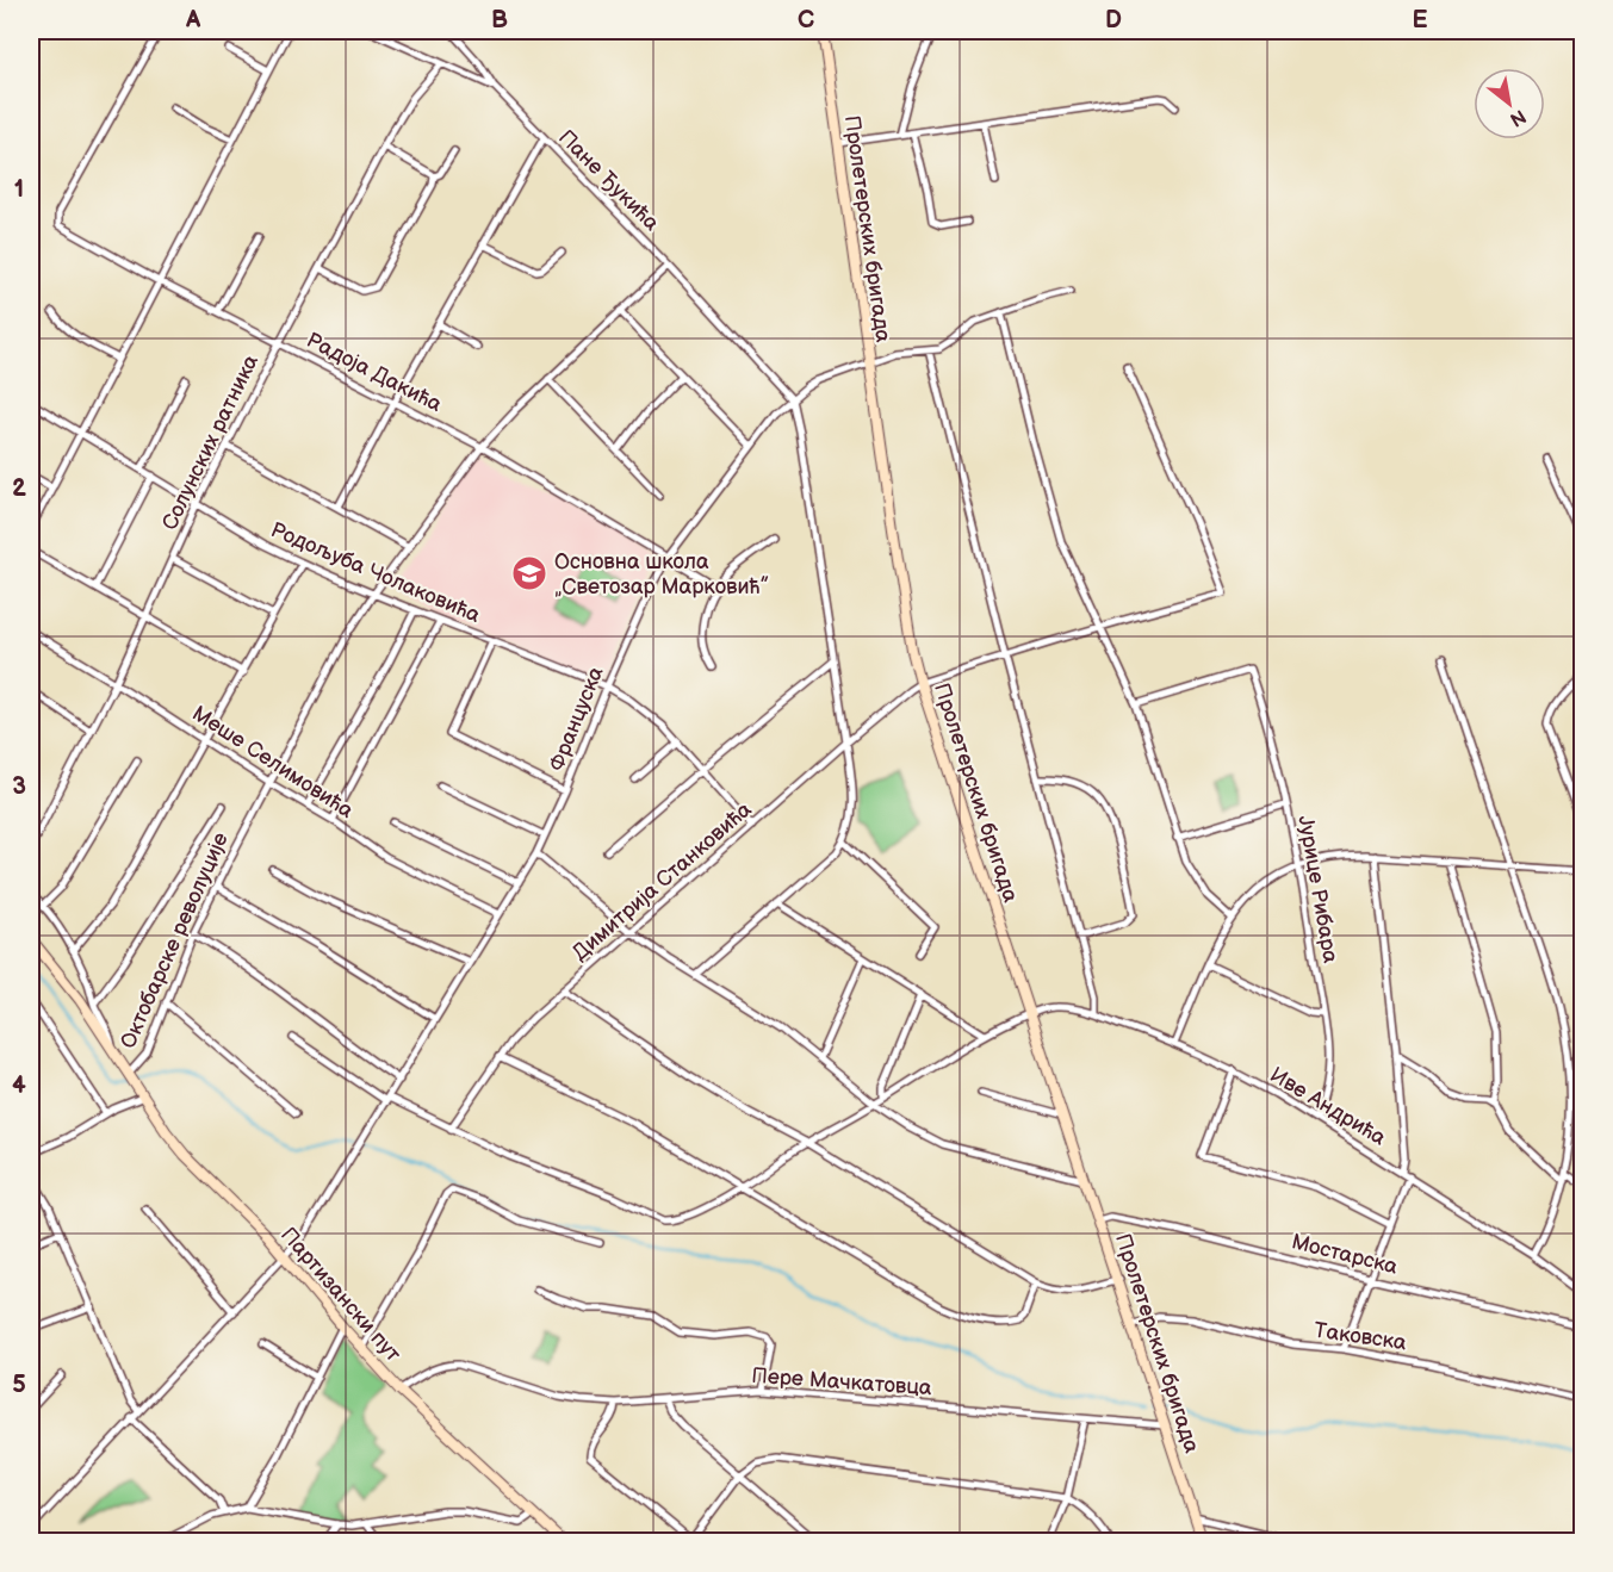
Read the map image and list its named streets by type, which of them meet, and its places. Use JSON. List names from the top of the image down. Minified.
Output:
{"streets":{"street":["Пане Ђукића","Пролетерских бригада","Радоја Дакића","Солунских ратника","Родољуба Чолаковића","Француска","Меше Селимовића","Димитрија Станковића","Јурице Рибара","Октобарске револуције","Иве Андрића","Мостарска","Партизански пут","Таковска","Пере Мачкатовца"]},"crossings":[["Пане Ђукића","Солунских ратника"],["Пане Ђукића","Француска"],["Пролетерских бригада","Француска"],["Пролетерских бригада","Димитрија Станковића"],["Пролетерских бригада","Иве Андрића"],["Пролетерских бригада","Мостарска"],["Пролетерских бригада","Таковска"],["Пролетерских бригада","Пере Мачкатовца"],["Радоја Дакића","Солунских ратника"],["Радоја Дакића","Француска"],["Радоја Дакића","Октобарске револуције"],["Солунских ратника","Родољуба Чолаковића"],["Солунских ратника","Меше Селимовића"],["Родољуба Чолаковића","Француска"],["Родољуба Чолаковића","Димитрија Станковића"],["Родољуба Чолаковића","Октобарске револуције"],["Француска","Меше Селимовића"],["Француска","Партизански пут"],["Меше Селимовића","Октобарске револуције"],["Димитрија Станковића","Иве Андрића"],["Јурице Рибара","Иве Андрића"],["Октобарске револуције","Партизански пут"],["Партизански пут","Пере Мачкатовца"]],"places":{"school or university":["Основна школа „Светозар Марковић”"]},"north":"bottom right","grid":{"columns":["A","B","C","D","E"],"rows":["1","2","3","4","5"]}}
